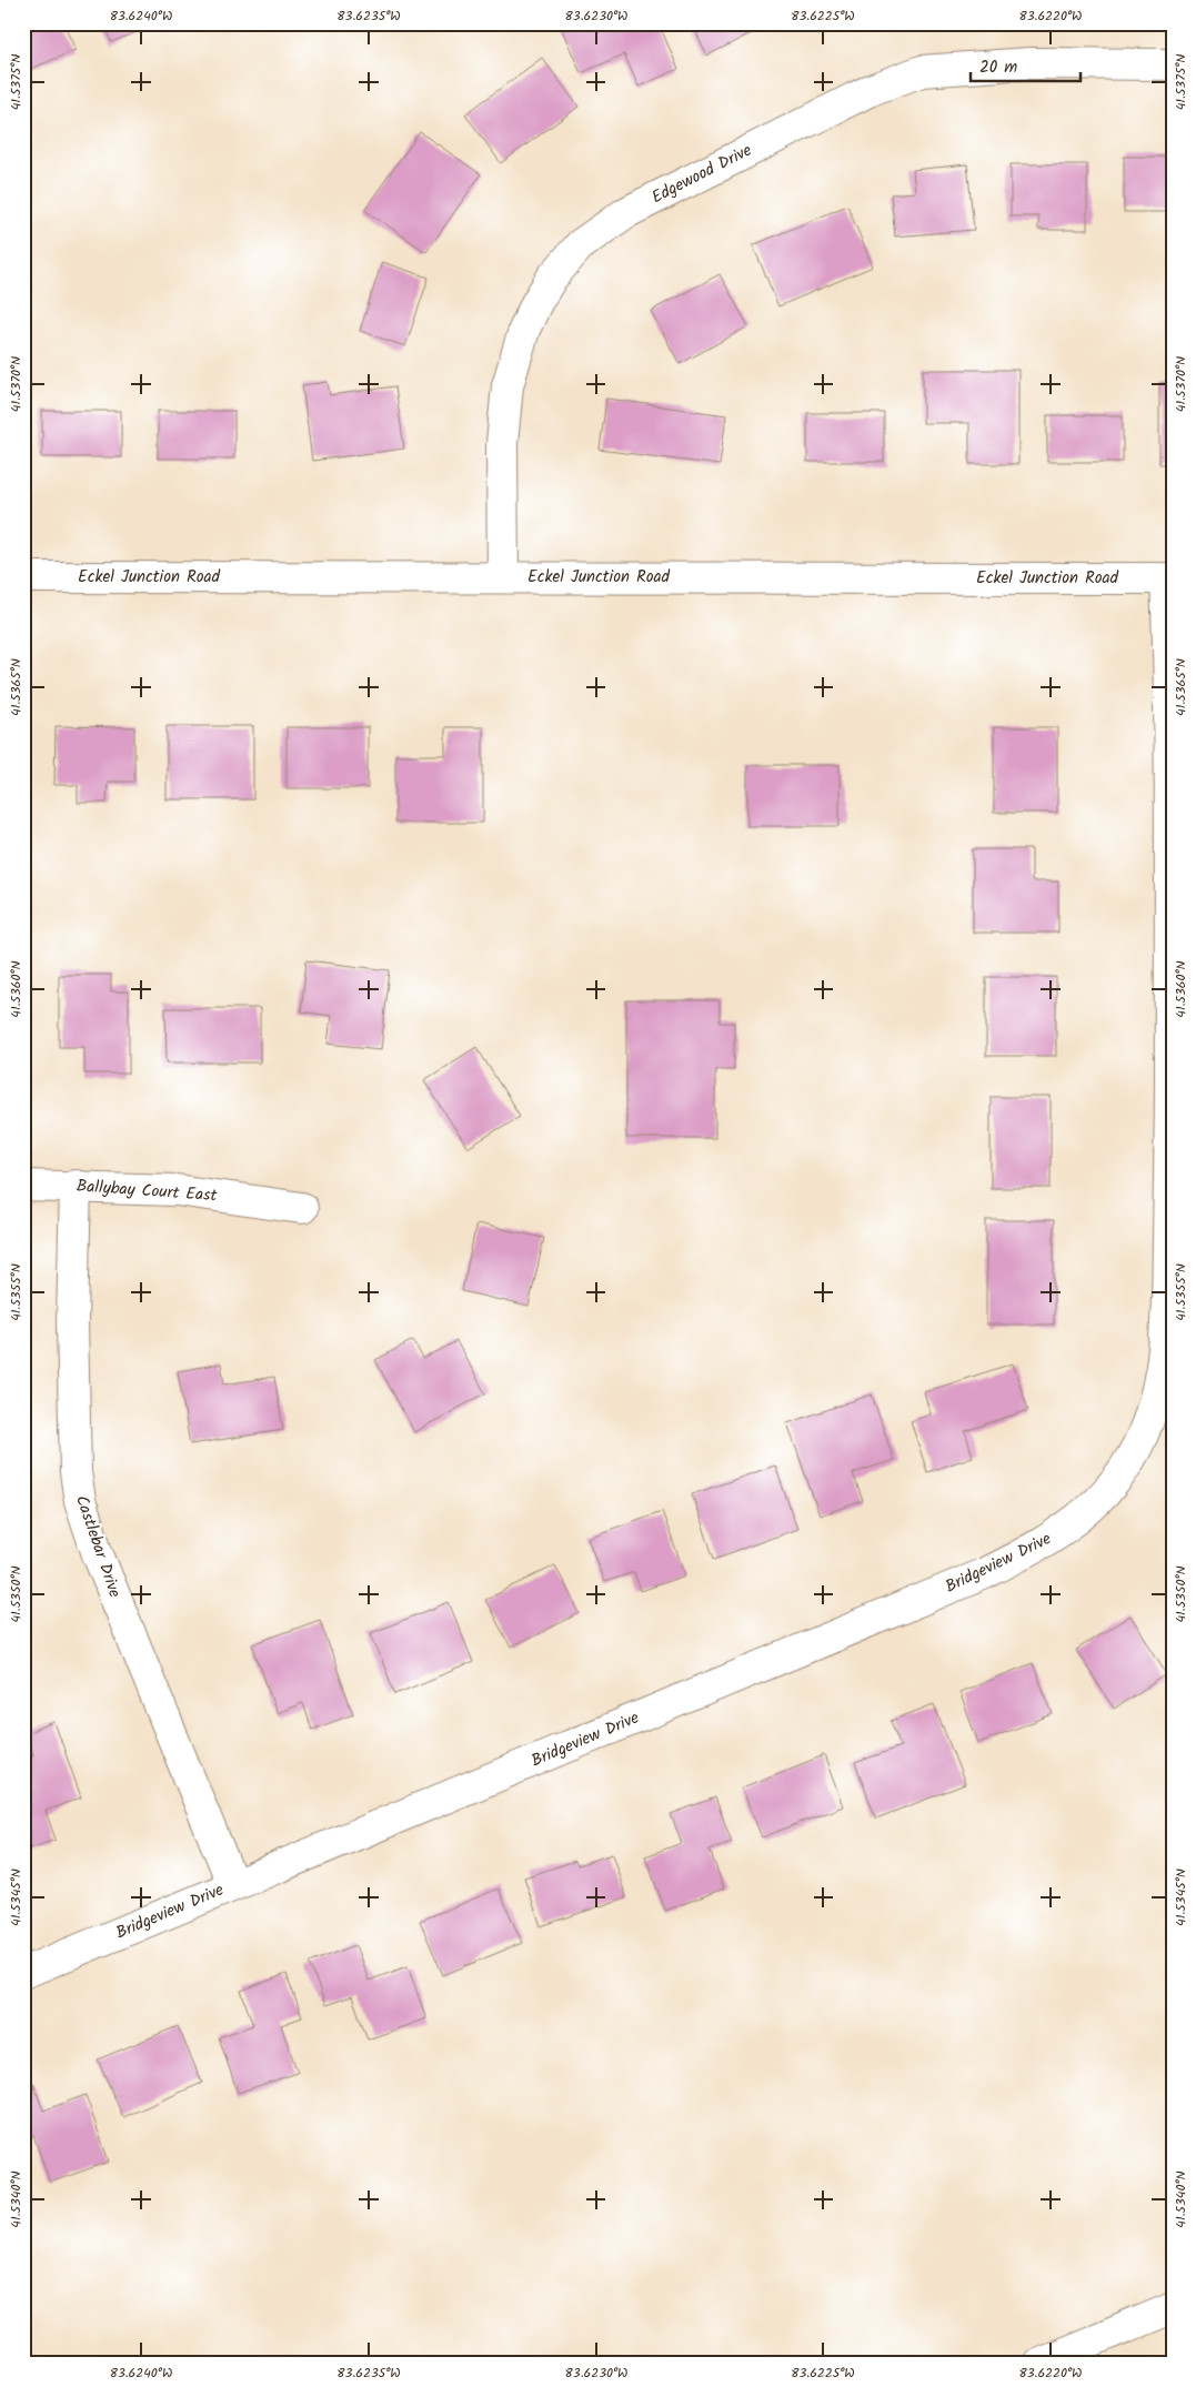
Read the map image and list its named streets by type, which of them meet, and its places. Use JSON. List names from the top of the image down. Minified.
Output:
{"streets":{"main road":["Edgewood Drive","Eckel Junction Road","Ballybay Court East","Castlebar Drive","Bridgeview Drive"]},"crossings":[["Edgewood Drive","Eckel Junction Road"],["Eckel Junction Road","Bridgeview Drive"],["Ballybay Court East","Castlebar Drive"],["Castlebar Drive","Bridgeview Drive"]],"scale_bar":"20 m","coordinates":["83.6240°W","83.6235°W","83.6230°W","83.6225°W","83.6220°W","41.5375°N","41.5370°N","41.5365°N","41.5360°N","41.5355°N","41.5350°N","41.5345°N","41.5340°N"]}
